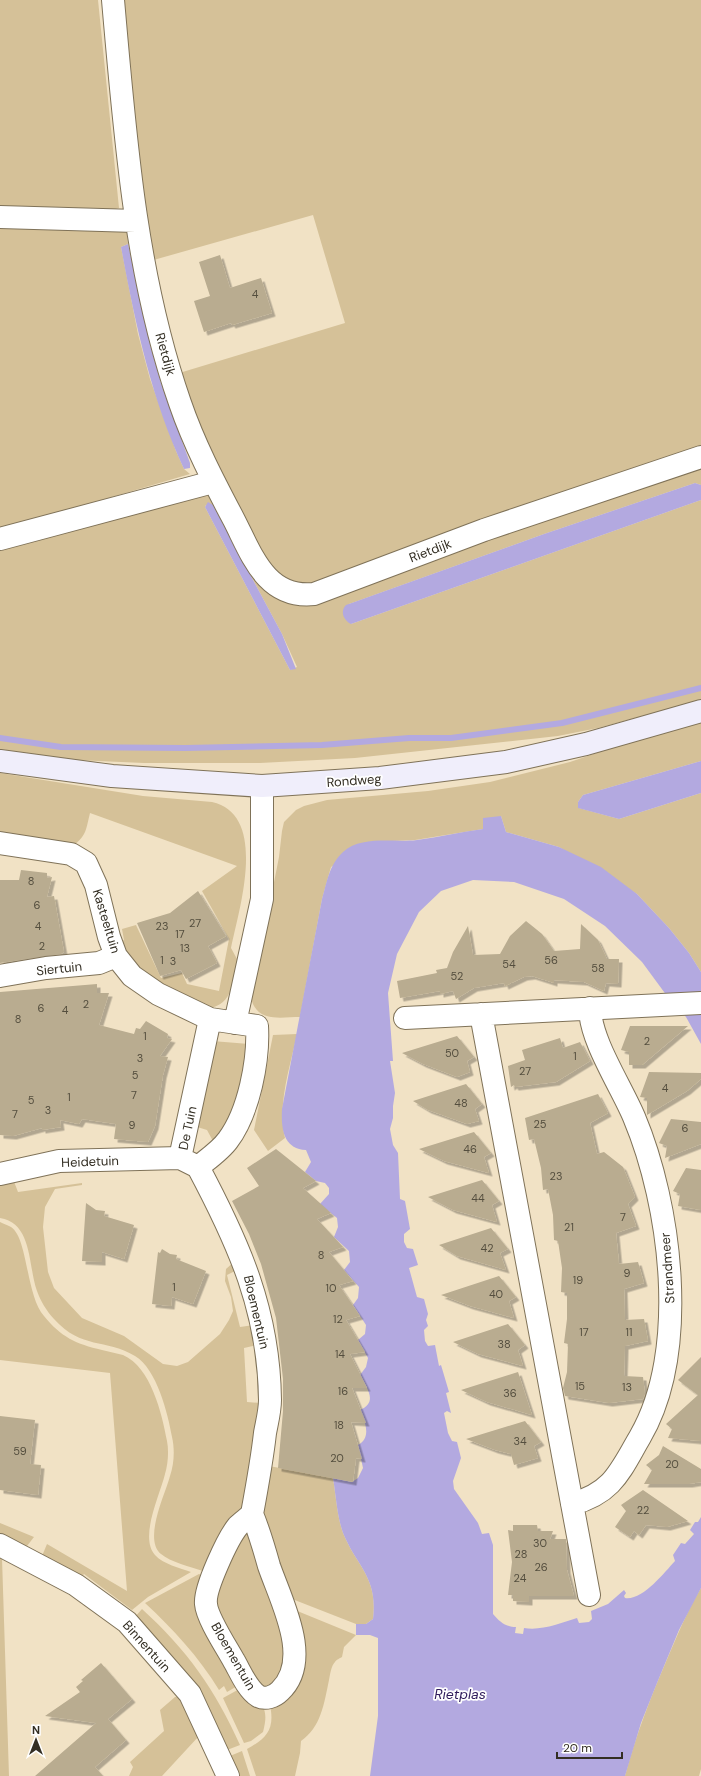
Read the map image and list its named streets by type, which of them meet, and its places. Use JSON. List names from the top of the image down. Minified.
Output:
{"streets":{"main road":["Rondweg"],"street":["Rietdijk","Kasteeltuin","Siertuin","De Tuin","Heidetuin","Strandmeer","Bloementuin","Binnentuin"]},"crossings":[["Kasteeltuin","Siertuin"],["Kasteeltuin","De Tuin"],["De Tuin","Heidetuin"],["De Tuin","Bloementuin"],["Heidetuin","Bloementuin"]],"water":["Rietplas"],"house_numbers":["4","8","6","27","4","23","17","2","13","1","56","3","54","58","52","2","6","4","8","1","2","50","1","3","27","5","4","7","1","5","48","3","7","25","9","6","46","23","44","7","21","42","8","9","19","1","10","40","12","17","11","38","14","15","13","16","36","18","34","59","20","20","22","30","28","26","24"],"scale_bar":"20 m","north":"top"}
